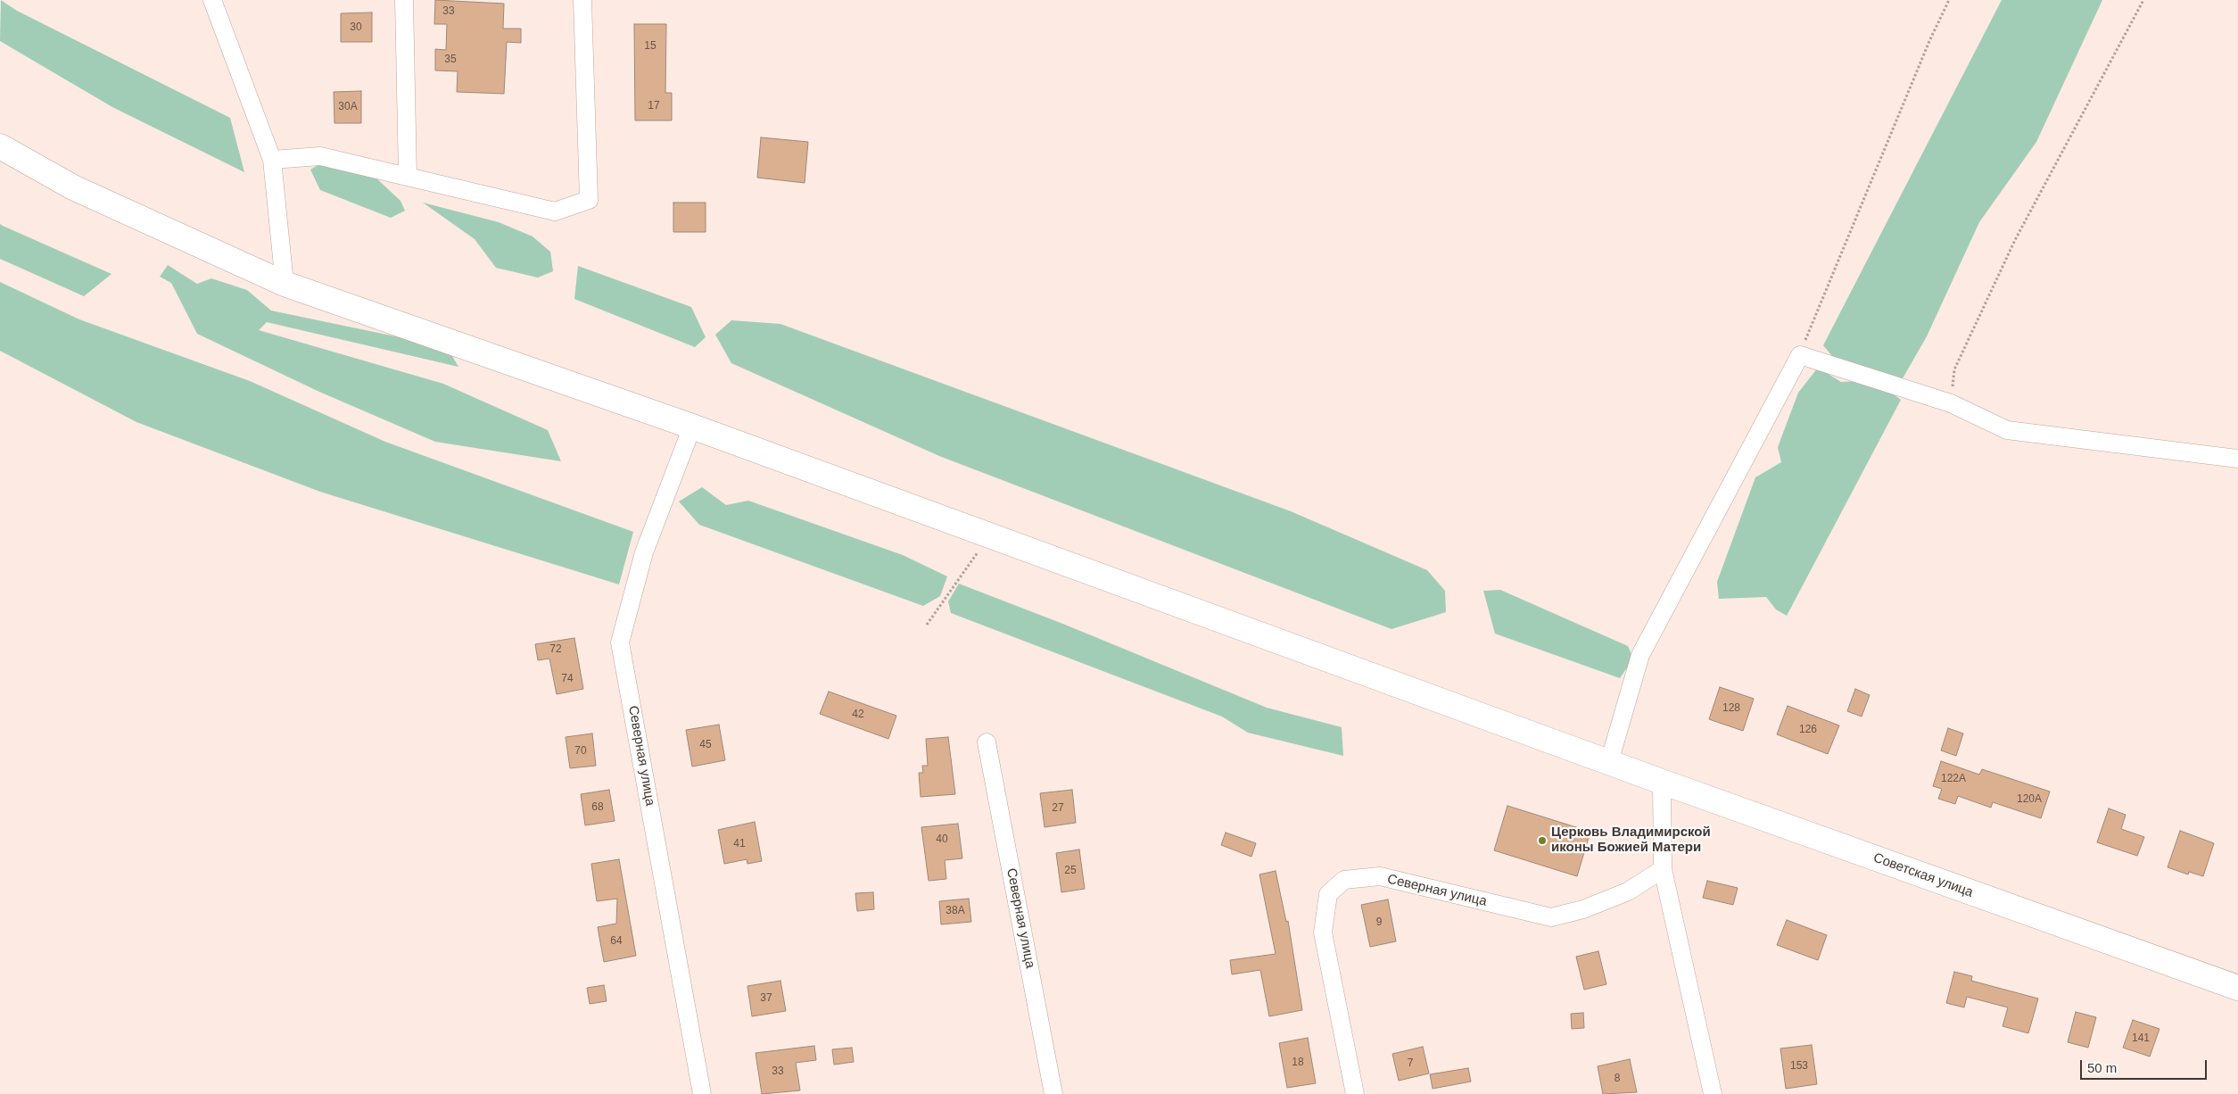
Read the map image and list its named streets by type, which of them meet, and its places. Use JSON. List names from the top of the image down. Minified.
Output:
{"streets":{"main road":["Советская улица"],"street":["Северная улица"]},"crossings":[["Северная улица","Советская улица"]],"places":["Церковь Владимирской иконы Божией Матери"],"house_numbers":["33","30","15","35","17","30А","72","74","128","42","126","45","70","122А","120А","68","27","40","41","25","38А","9","64","37","141","18","7","153","33","8"],"scale_bar":"50 m"}
